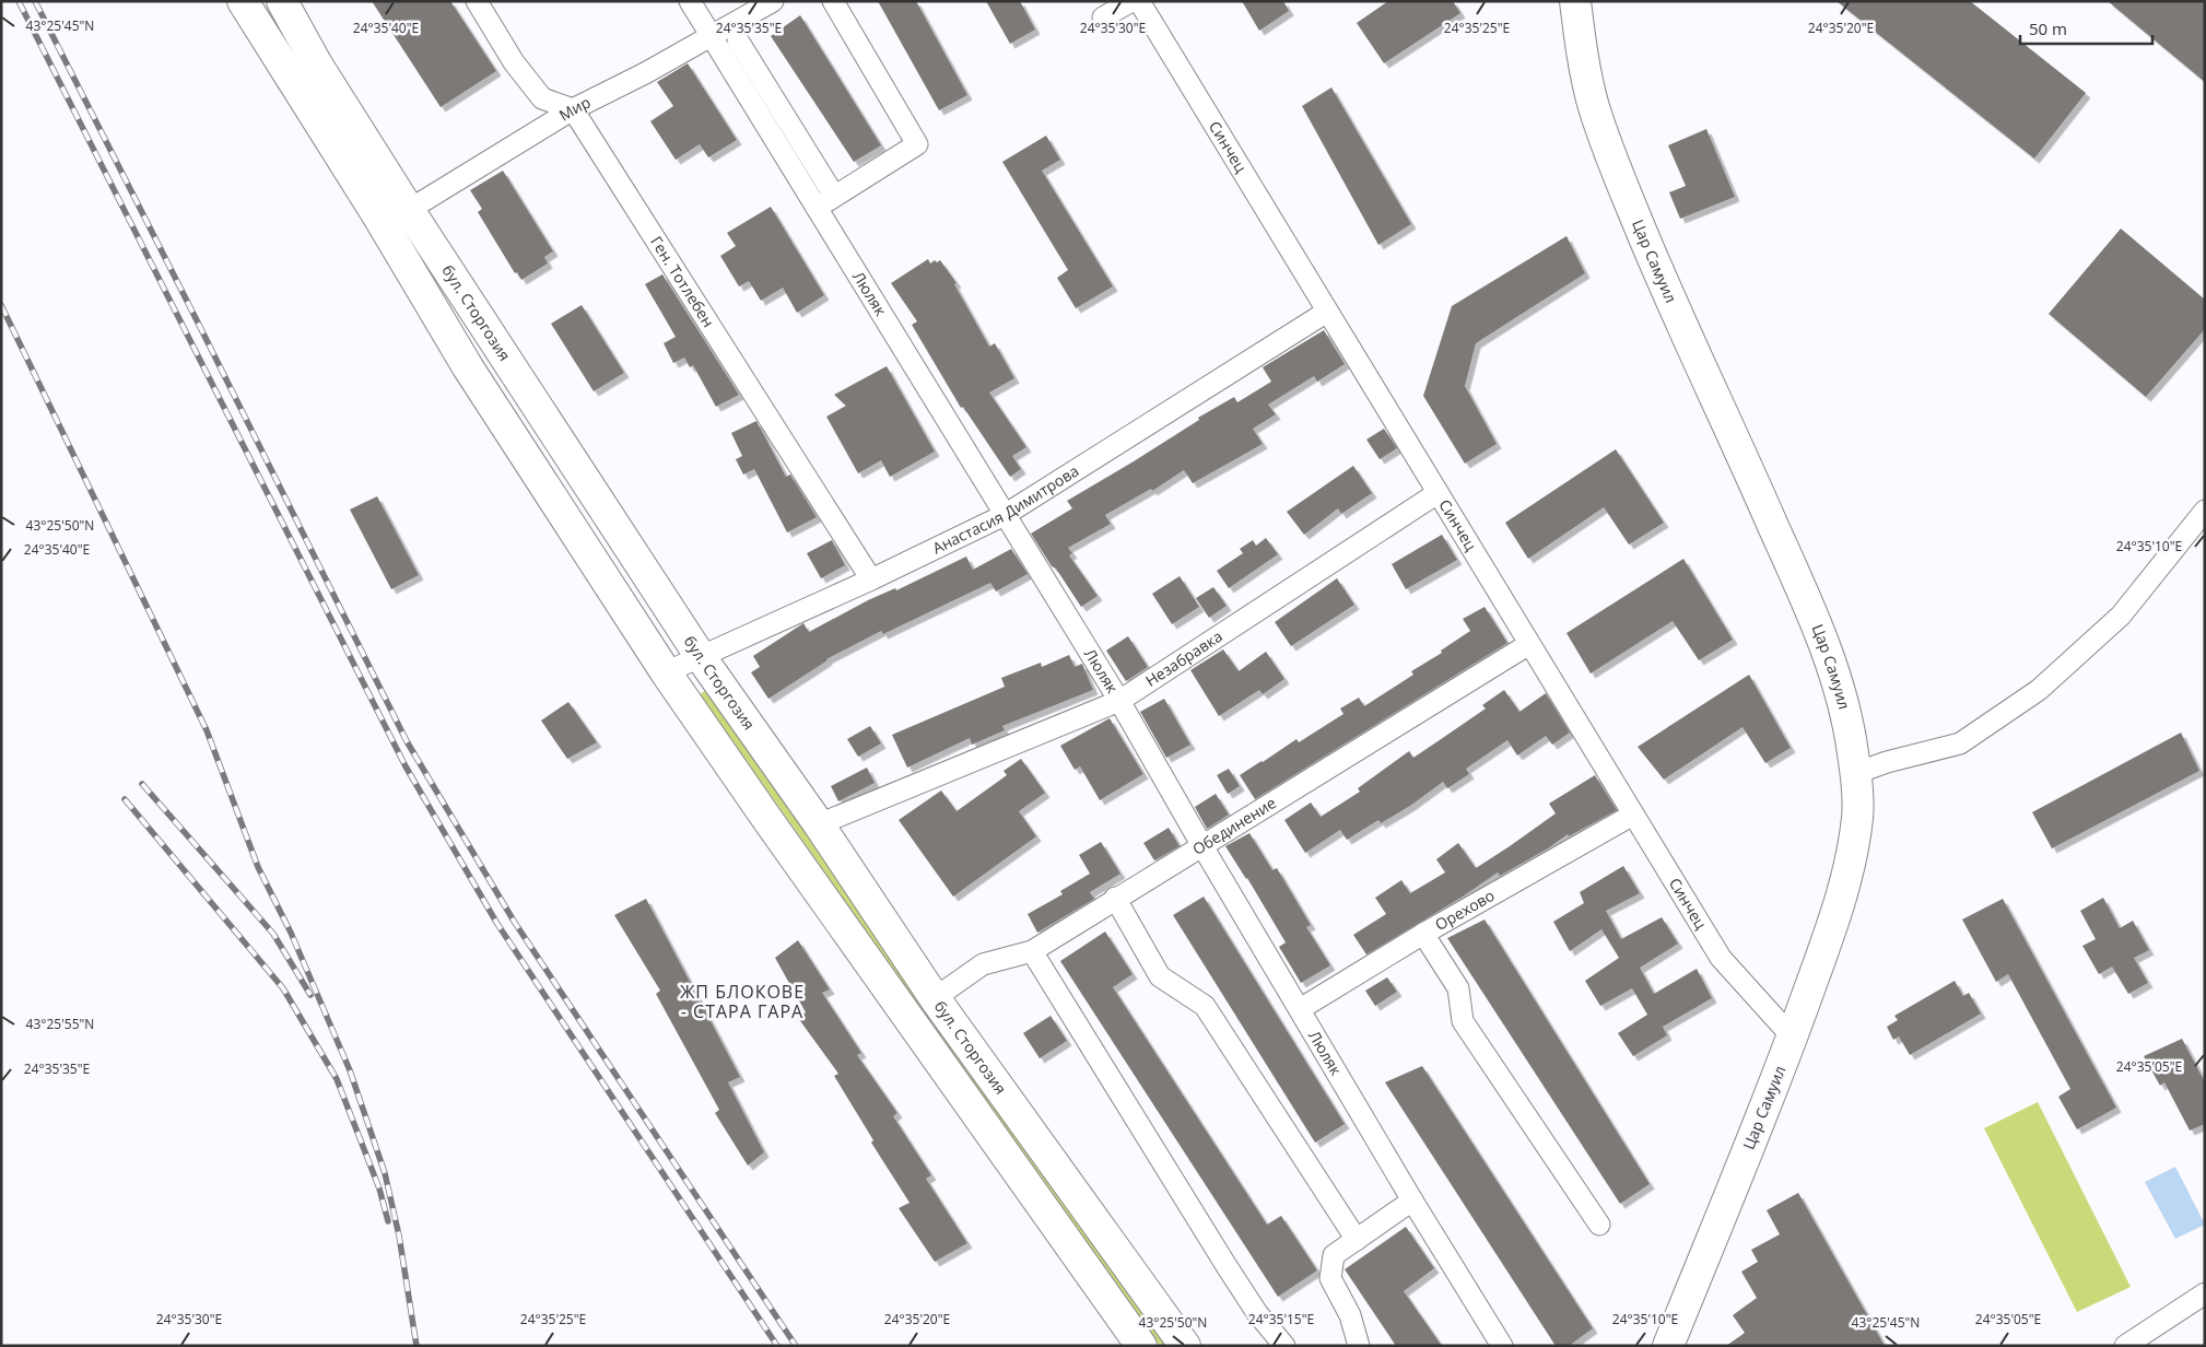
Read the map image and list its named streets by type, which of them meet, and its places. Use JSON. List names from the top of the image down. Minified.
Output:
{"streets":{"main road":["Цар Самуил","бул. Сторгозия"],"street":["Мир","Синчец","Ген. Тотлебен","Люляк","Анастасия Димитрова","Незабравка","Обединение","Орехово"]},"crossings":[["Мир","Ген. Тотлебен"],["Мир","Люляк"],["Мир","бул. Сторгозия"],["Синчец","Цар Самуил"],["Синчец","Анастасия Димитрова"],["Синчец","Незабравка"],["Синчец","Обединение"],["Синчец","Орехово"],["Ген. Тотлебен","Анастасия Димитрова"],["Люляк","Анастасия Димитрова"],["Люляк","Незабравка"],["Люляк","Обединение"],["Люляк","Орехово"],["бул. Сторгозия","Анастасия Димитрова"],["бул. Сторгозия","Незабравка"],["бул. Сторгозия","Обединение"]],"districts":["ЖП БЛОКОВЕ - СТАРА ГАРА"],"scale_bar":"50 m","coordinates":["43°25'45\"N","24°35'40\"E","24°35'35\"E","24°35'30\"E","24°35'25\"E","24°35'20\"E","43°25'50\"N","24°35'10\"E","43°25'55\"N","24°35'05\"E","24°35'15\"E"]}
